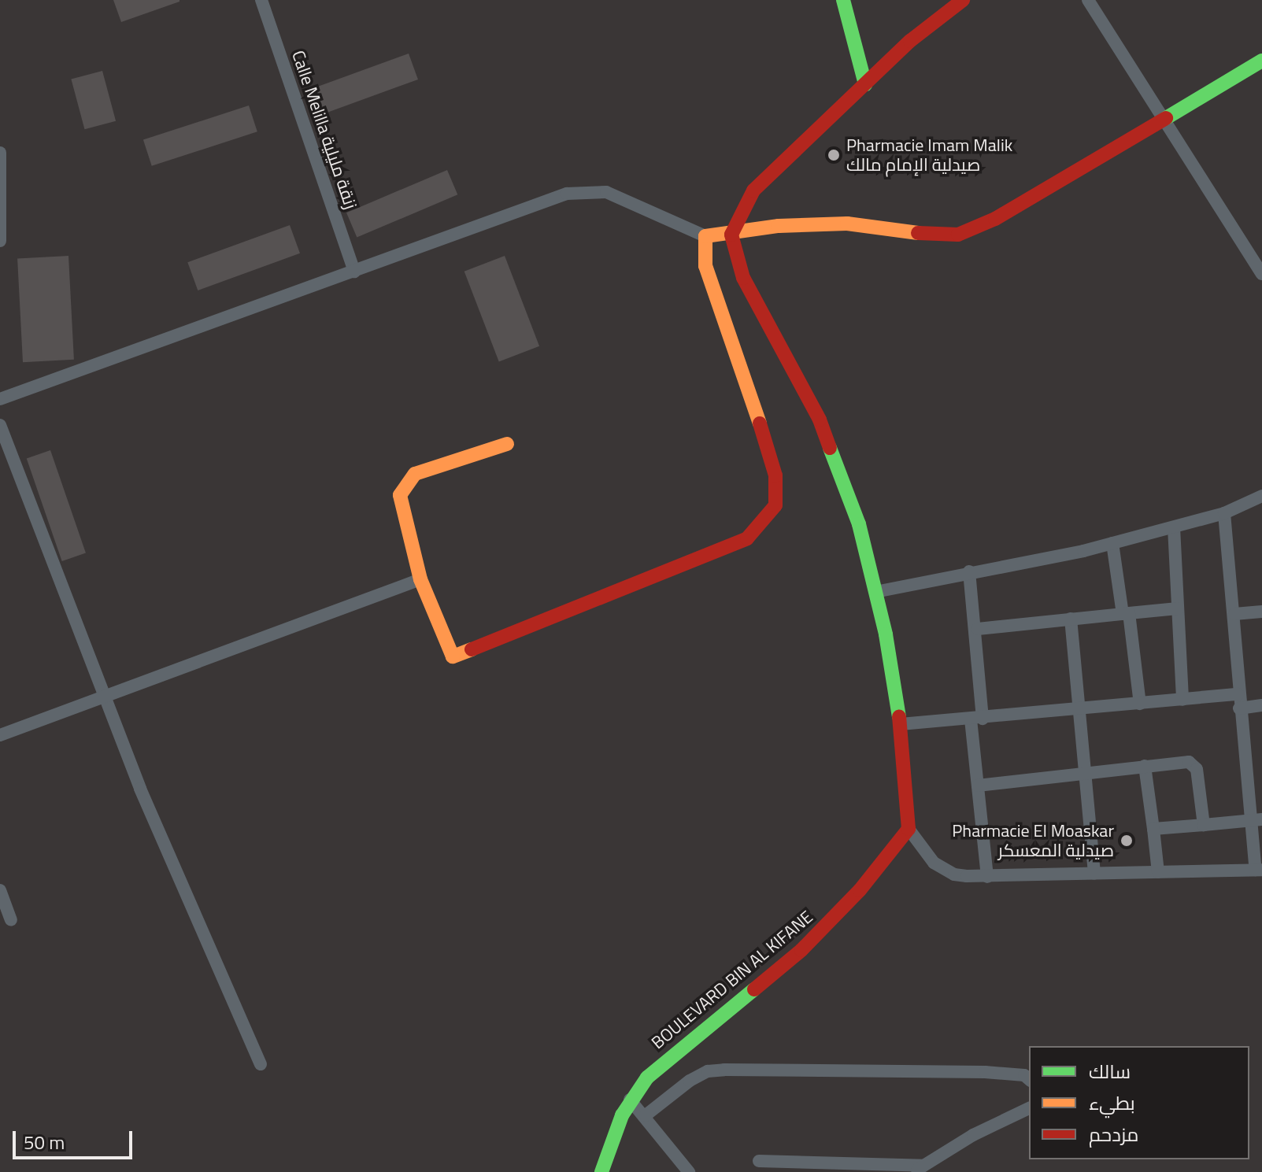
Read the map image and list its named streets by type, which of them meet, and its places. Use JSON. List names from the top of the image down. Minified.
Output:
{"streets":{"street":["Calle Melilla زنقة مليلية","BOULEVARD BIN AL KIFANE"]},"places":["Pharmacie Imam Malik صيدلية الإمام مالك","Pharmacie El Moaskar صيدلية المعسكر"],"legend":["سالك","بطيء","مزدحم"],"scale_bar":"50 m"}
